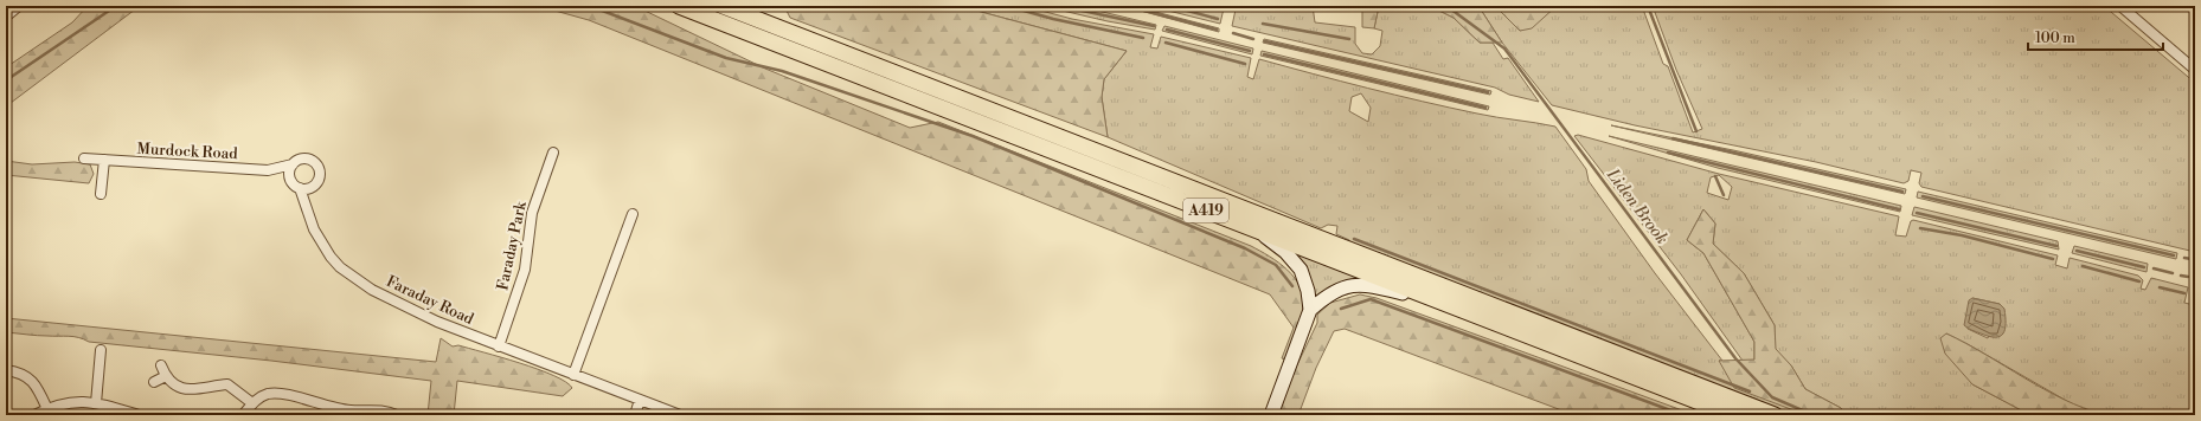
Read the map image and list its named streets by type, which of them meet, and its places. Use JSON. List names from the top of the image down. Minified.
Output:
{"streets":{"highway":["A419"],"street":["Murdock Road","Faraday Park","Faraday Road"]},"crossings":[["Murdock Road","Faraday Road"],["Faraday Park","Faraday Road"]],"water":["Liden Brook"],"scale_bar":"100 m"}
